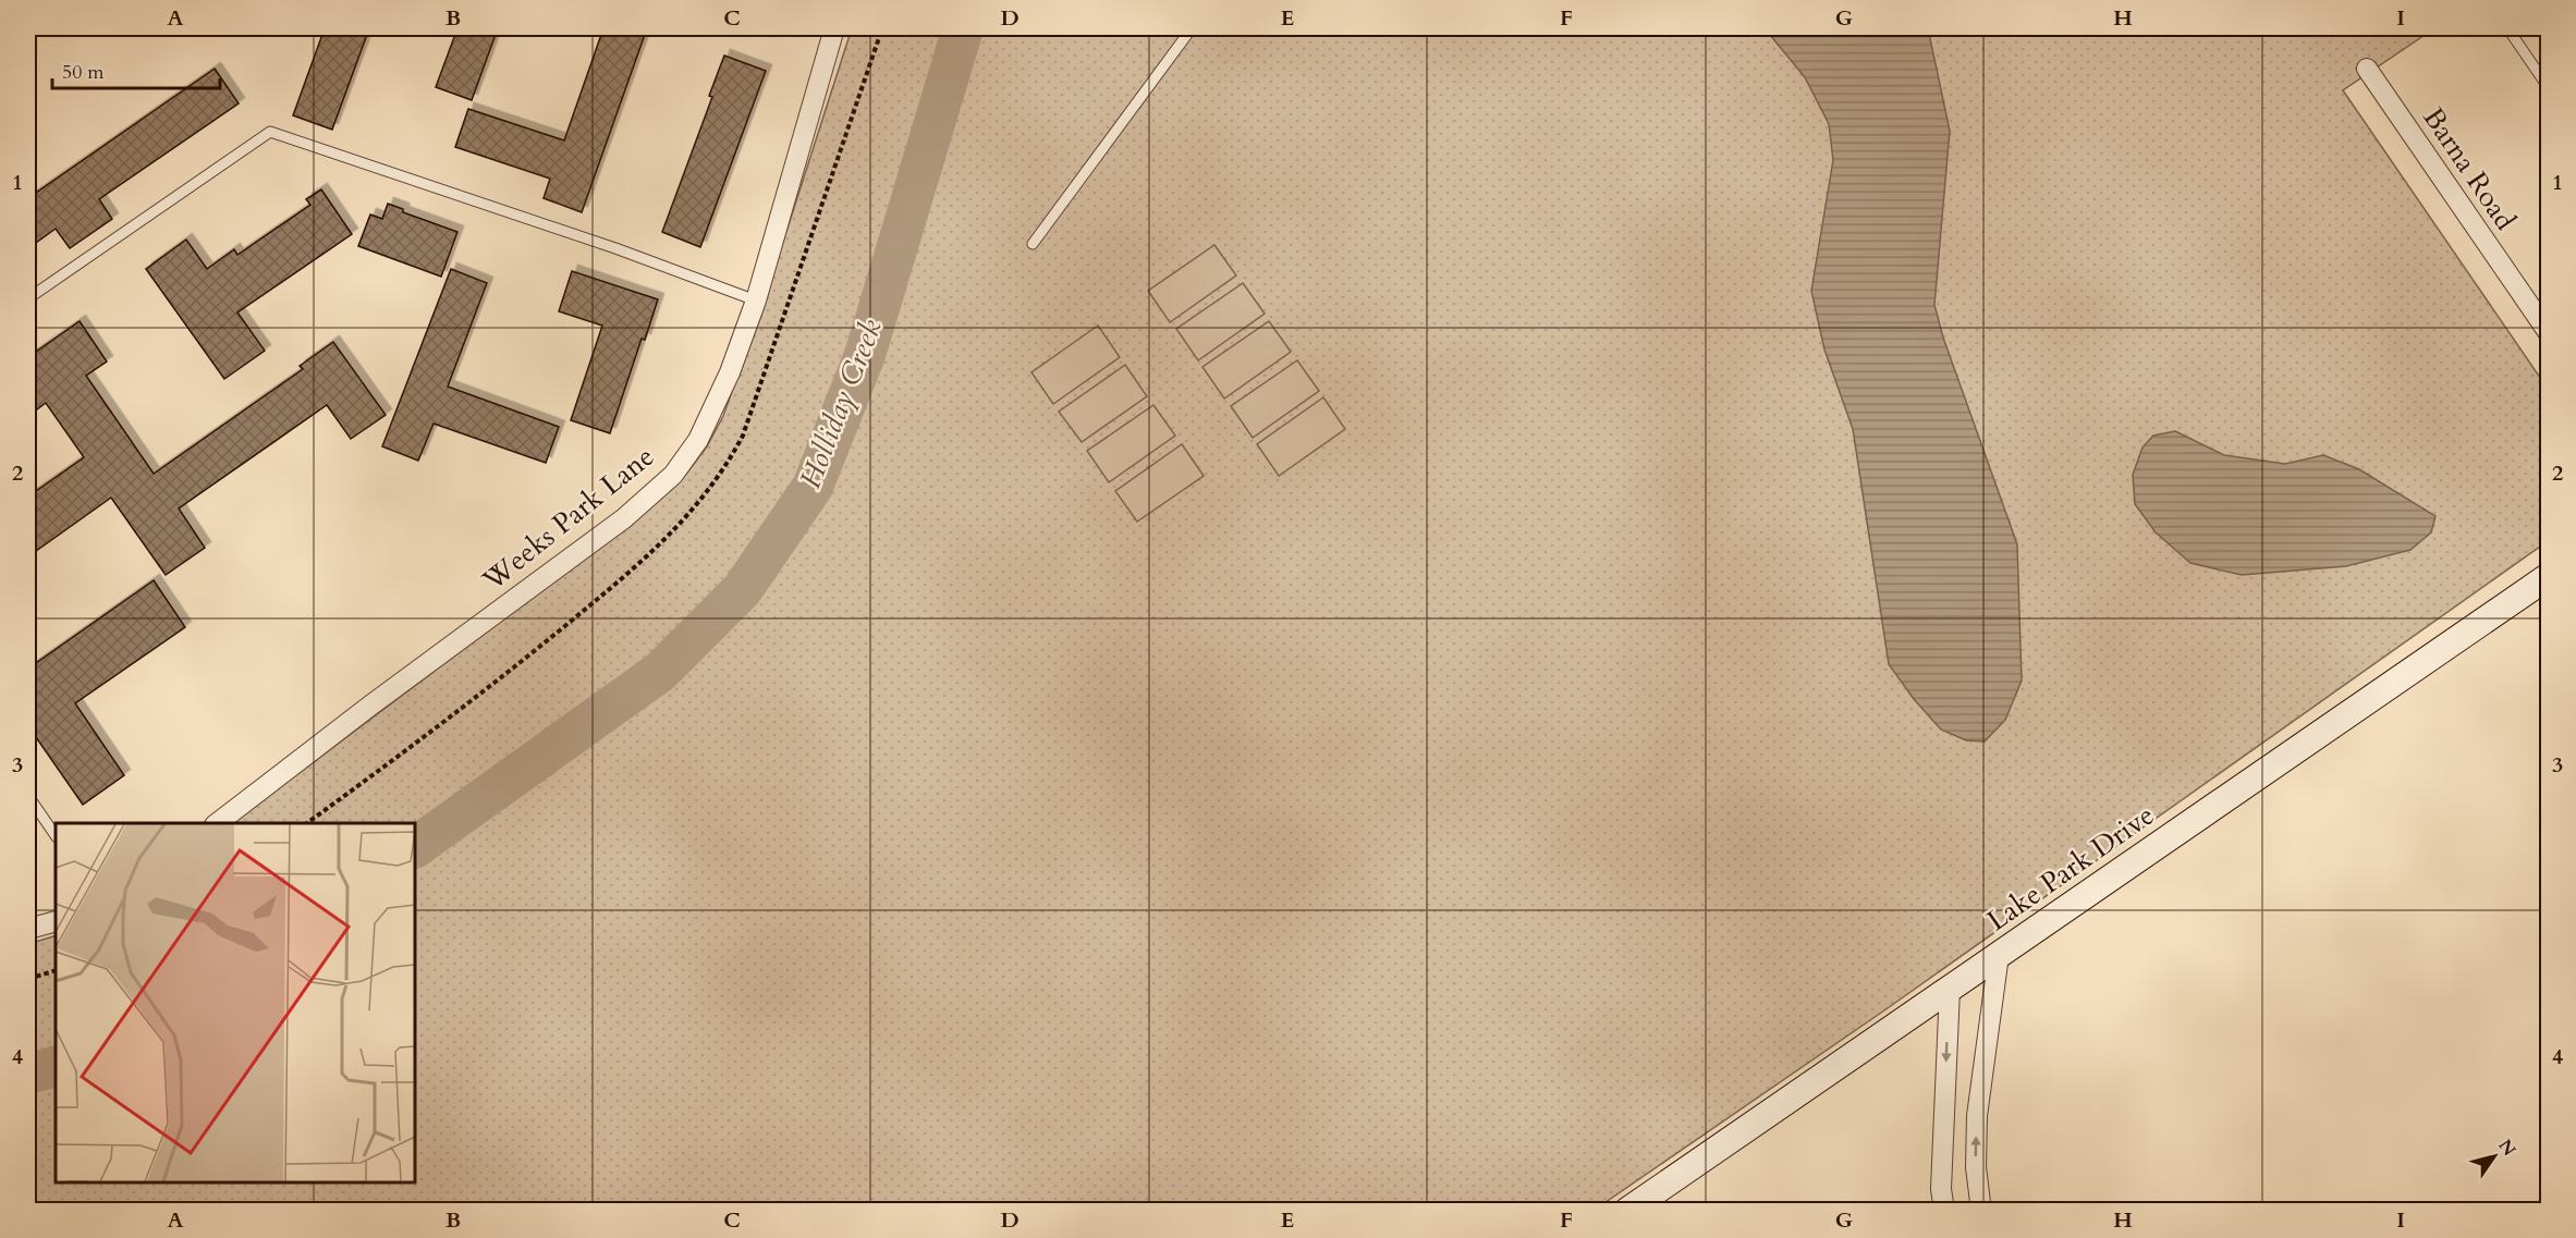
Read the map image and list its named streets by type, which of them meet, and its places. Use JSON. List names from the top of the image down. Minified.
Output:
{"streets":{"street":["Barna Road","Weeks Park Lane","Lake Park Drive"]},"water":["Holliday Creek"],"scale_bar":"50 m","north":"top right","grid":{"columns":["A","B","C","D","E","F","G","H","I"],"rows":["1","2","3","4"]}}
